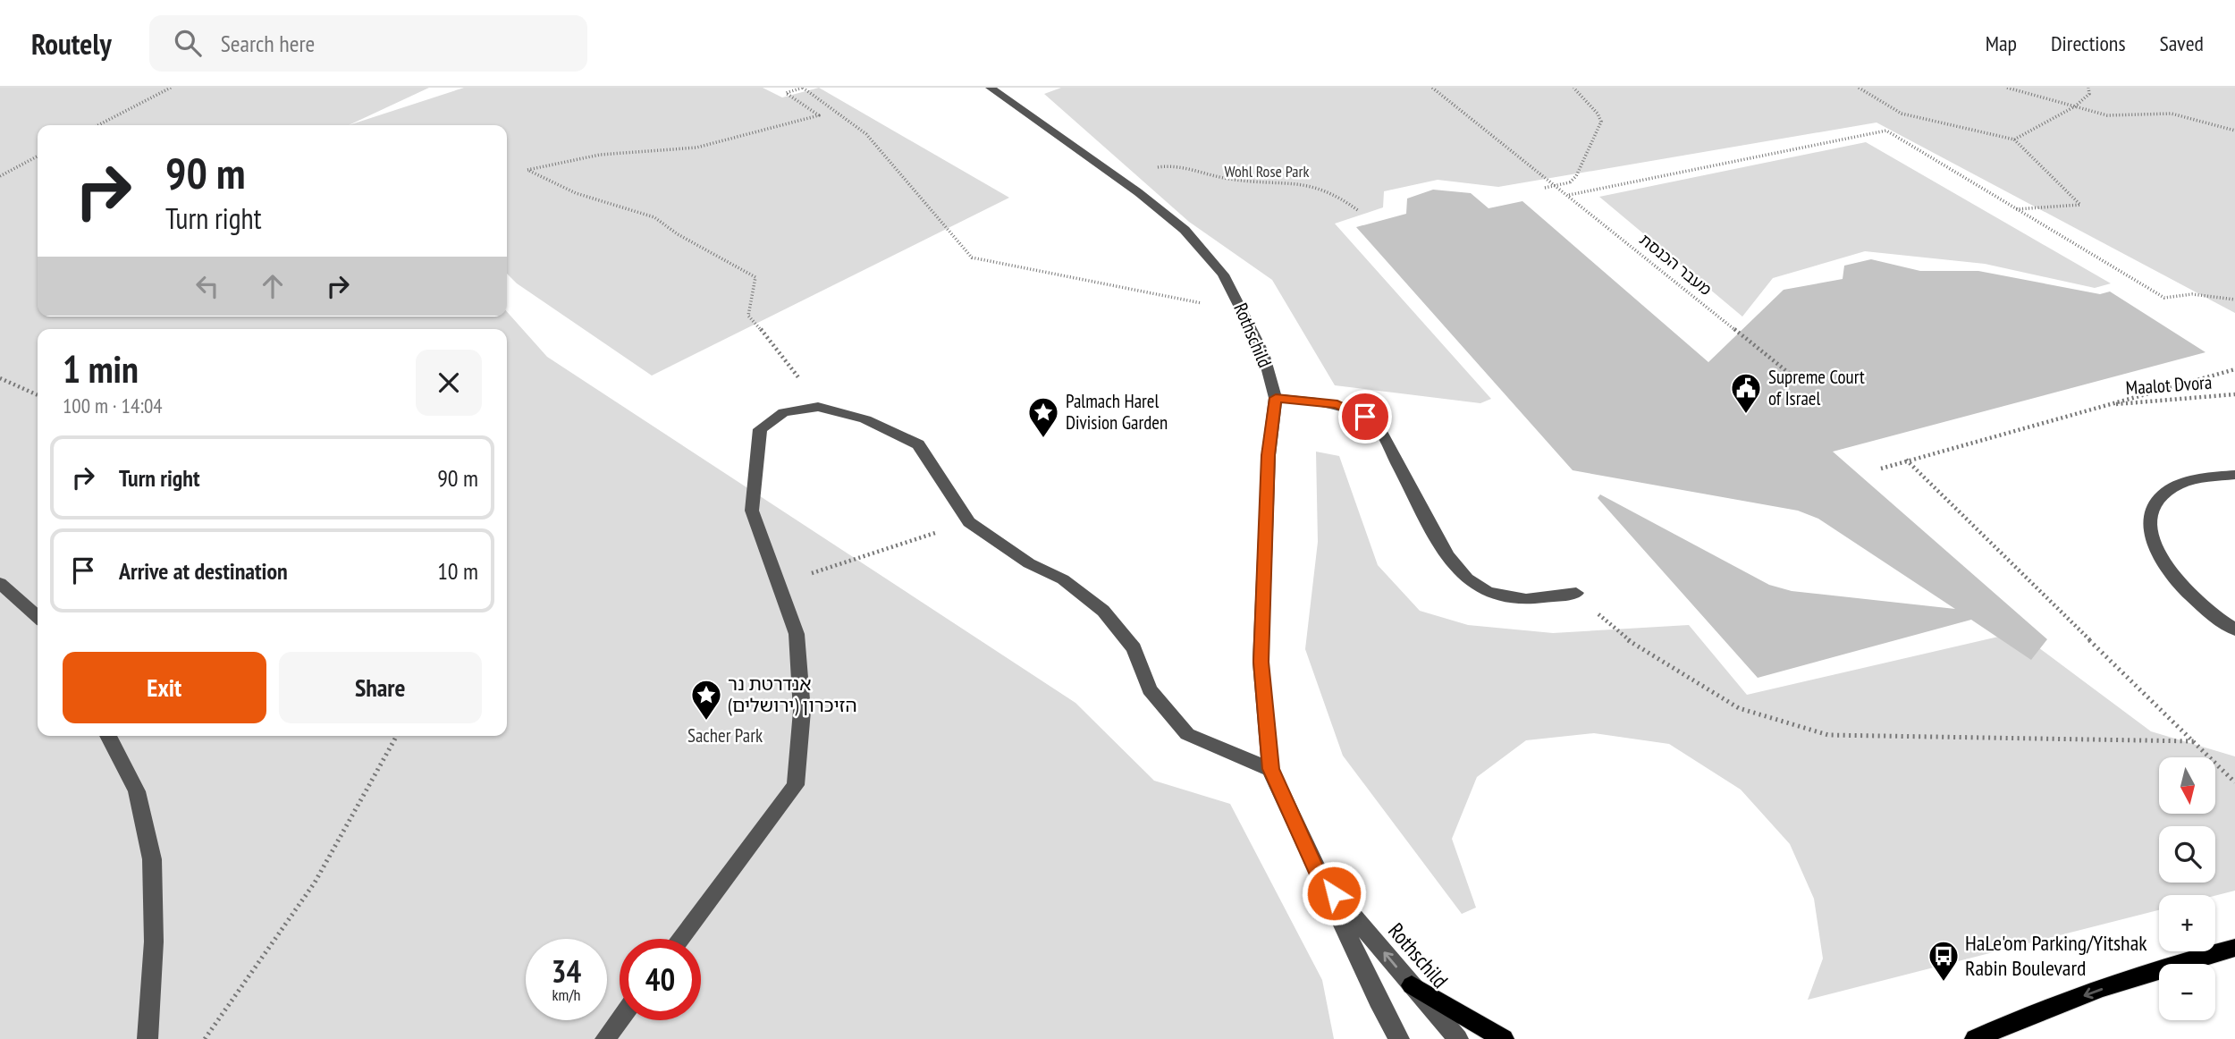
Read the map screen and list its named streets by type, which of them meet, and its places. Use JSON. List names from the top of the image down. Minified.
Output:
{"streets":{"street":["Rothschild"],"path":["מעבר הכנסת","Maalot Dvora"]},"parks":["Wohl Rose Park","Sacher Park"],"places":{"public building":["Supreme Court of Israel"],"place":["Palmach Harel Division Garden","אנדרטת נר הזיכרון (ירושלים)"],"bus stop":["HaLe'om Parking/Yitshak Rabin Boulevard"]},"north":"bottom","page":{"header":"Routely","search":"Search here","nav":["Map","Directions","Saved"],"turn":["90 m","Turn right"],"heading":["1 min","100 m · 14:04"],"list":[{"name":"Turn right","value":"90 m"},{"name":"Arrive at destination","value":"10 m"}],"buttons":["Exit","Share"],"map_buttons":["+","−"],"speed":"34 km/h","limit":"40"}}
